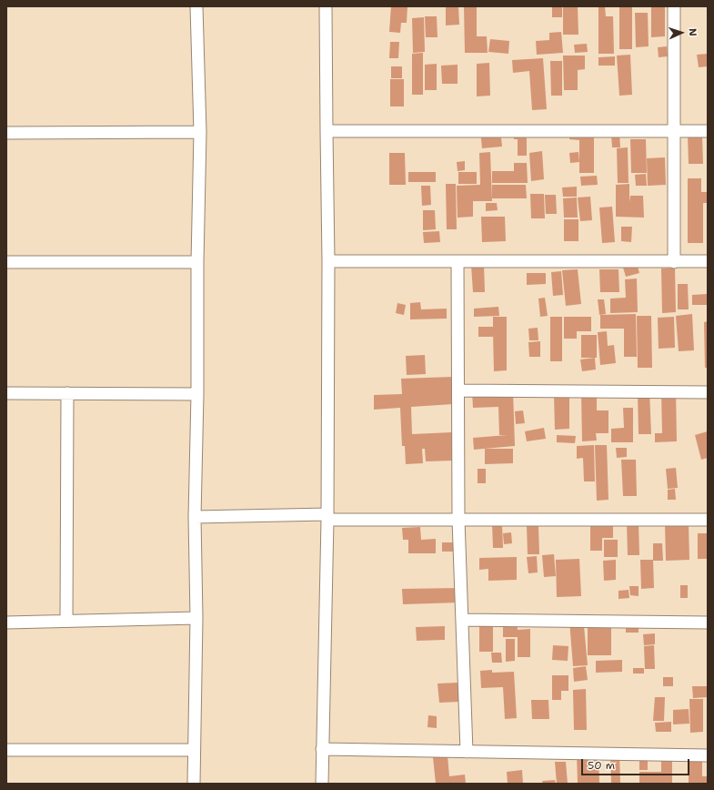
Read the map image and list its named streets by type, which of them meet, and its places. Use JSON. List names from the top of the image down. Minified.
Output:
{"scale_bar":"50 m","north":"right"}
